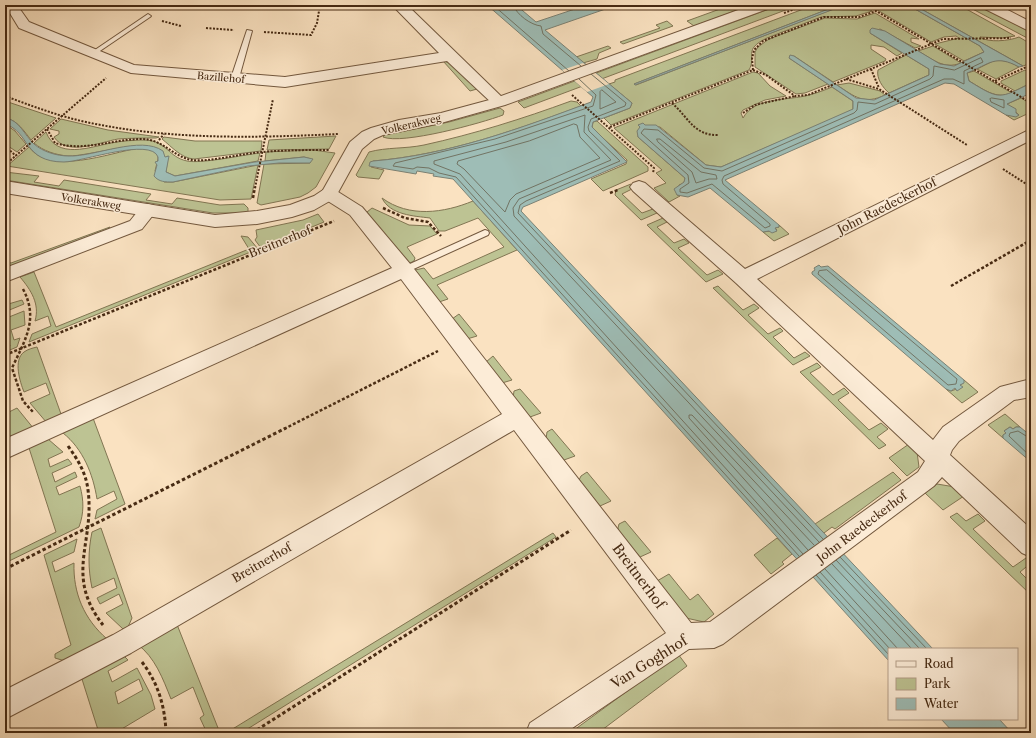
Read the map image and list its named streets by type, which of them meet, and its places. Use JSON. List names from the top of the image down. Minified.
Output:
{"streets":{"street":["Bazillehof","Volkerakweg","John Raedeckerhof","Breitnerhof","Van Goghhof"]},"crossings":[["Volkerakweg","Breitnerhof"],["John Raedeckerhof","Van Goghhof"],["Breitnerhof","Van Goghhof"]],"legend":["Road","Park","Water"]}
